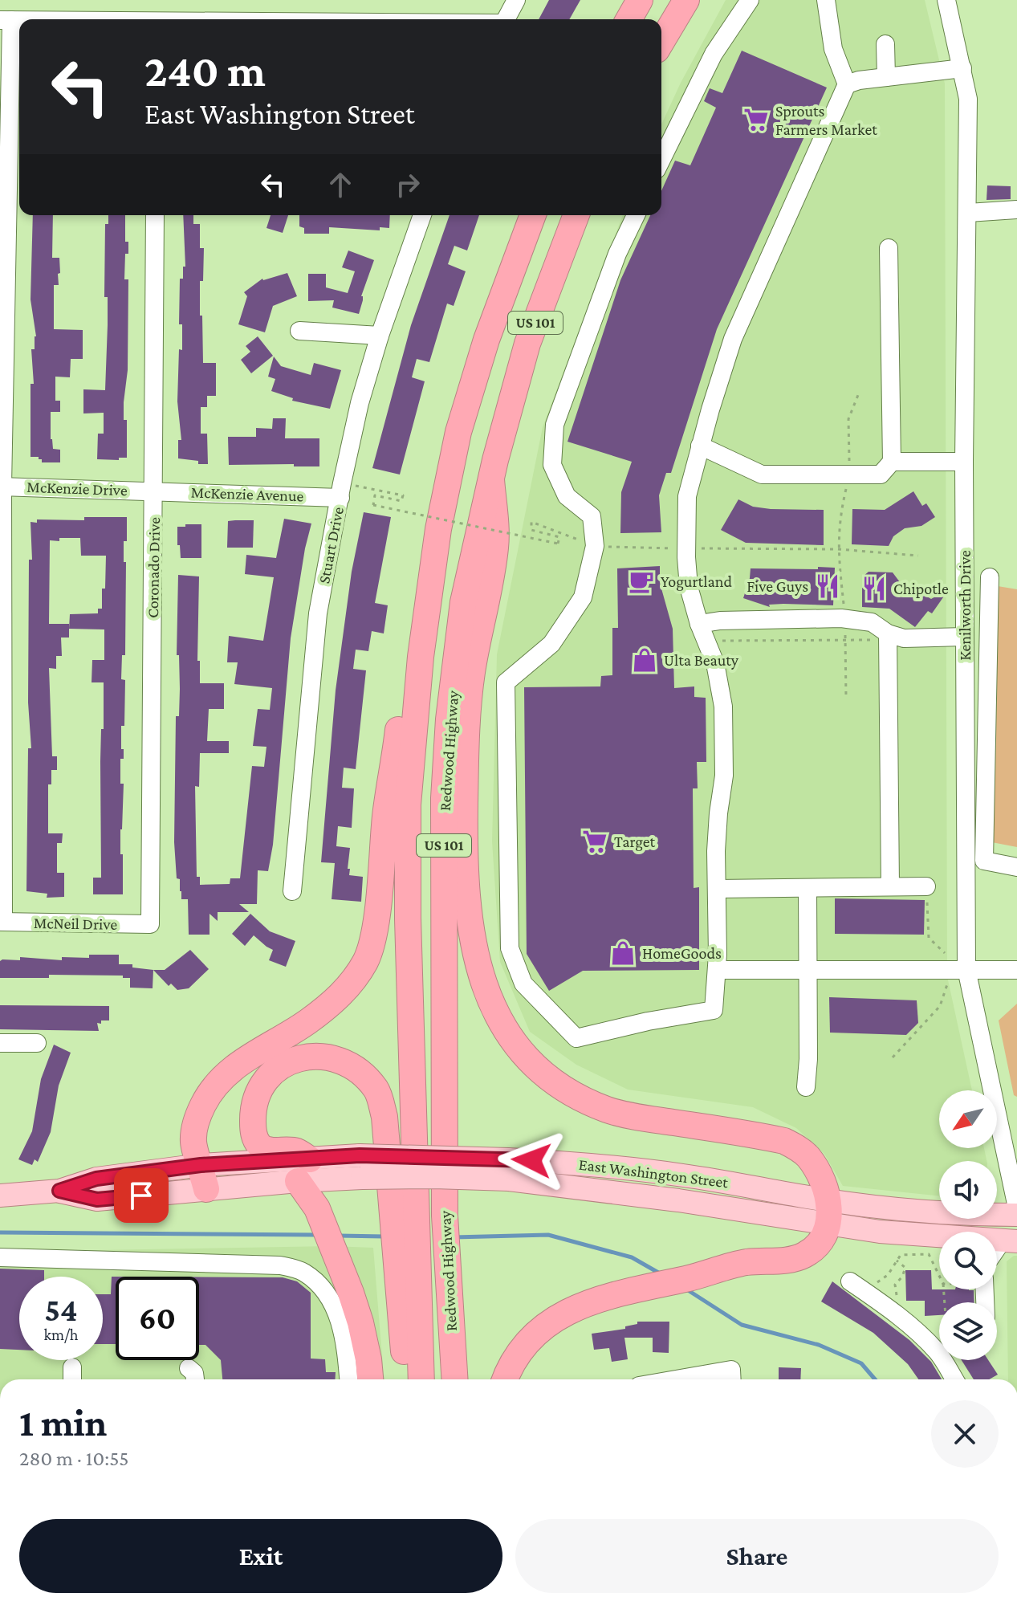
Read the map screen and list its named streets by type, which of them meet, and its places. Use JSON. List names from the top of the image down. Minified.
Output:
{"streets":{"highway":["US 101","Redwood Highway"],"main road":["East Washington Street"],"street":["McKenzie Drive","McKenzie Avenue","Stuart Drive","Coronado Drive","Kenilworth Drive","McNeil Drive"]},"crossings":[["McKenzie Drive","McKenzie Avenue"],["McKenzie Drive","Coronado Drive"],["McKenzie Avenue","Stuart Drive"],["McKenzie Avenue","Coronado Drive"],["Coronado Drive","McNeil Drive"]],"places":{"supermarket":["Sprouts Farmers Market","Target"],"cafe":["Yogurtland"],"restaurant":["Five Guys","Chipotle"],"shop":["Ulta Beauty","HomeGoods"]},"north":"bottom left","page":{"turn":["240 m","East Washington Street"],"speed":"54 km/h","limit":"60","heading":["1 min","280 m · 10:55"],"buttons":["Exit","Share"]}}
